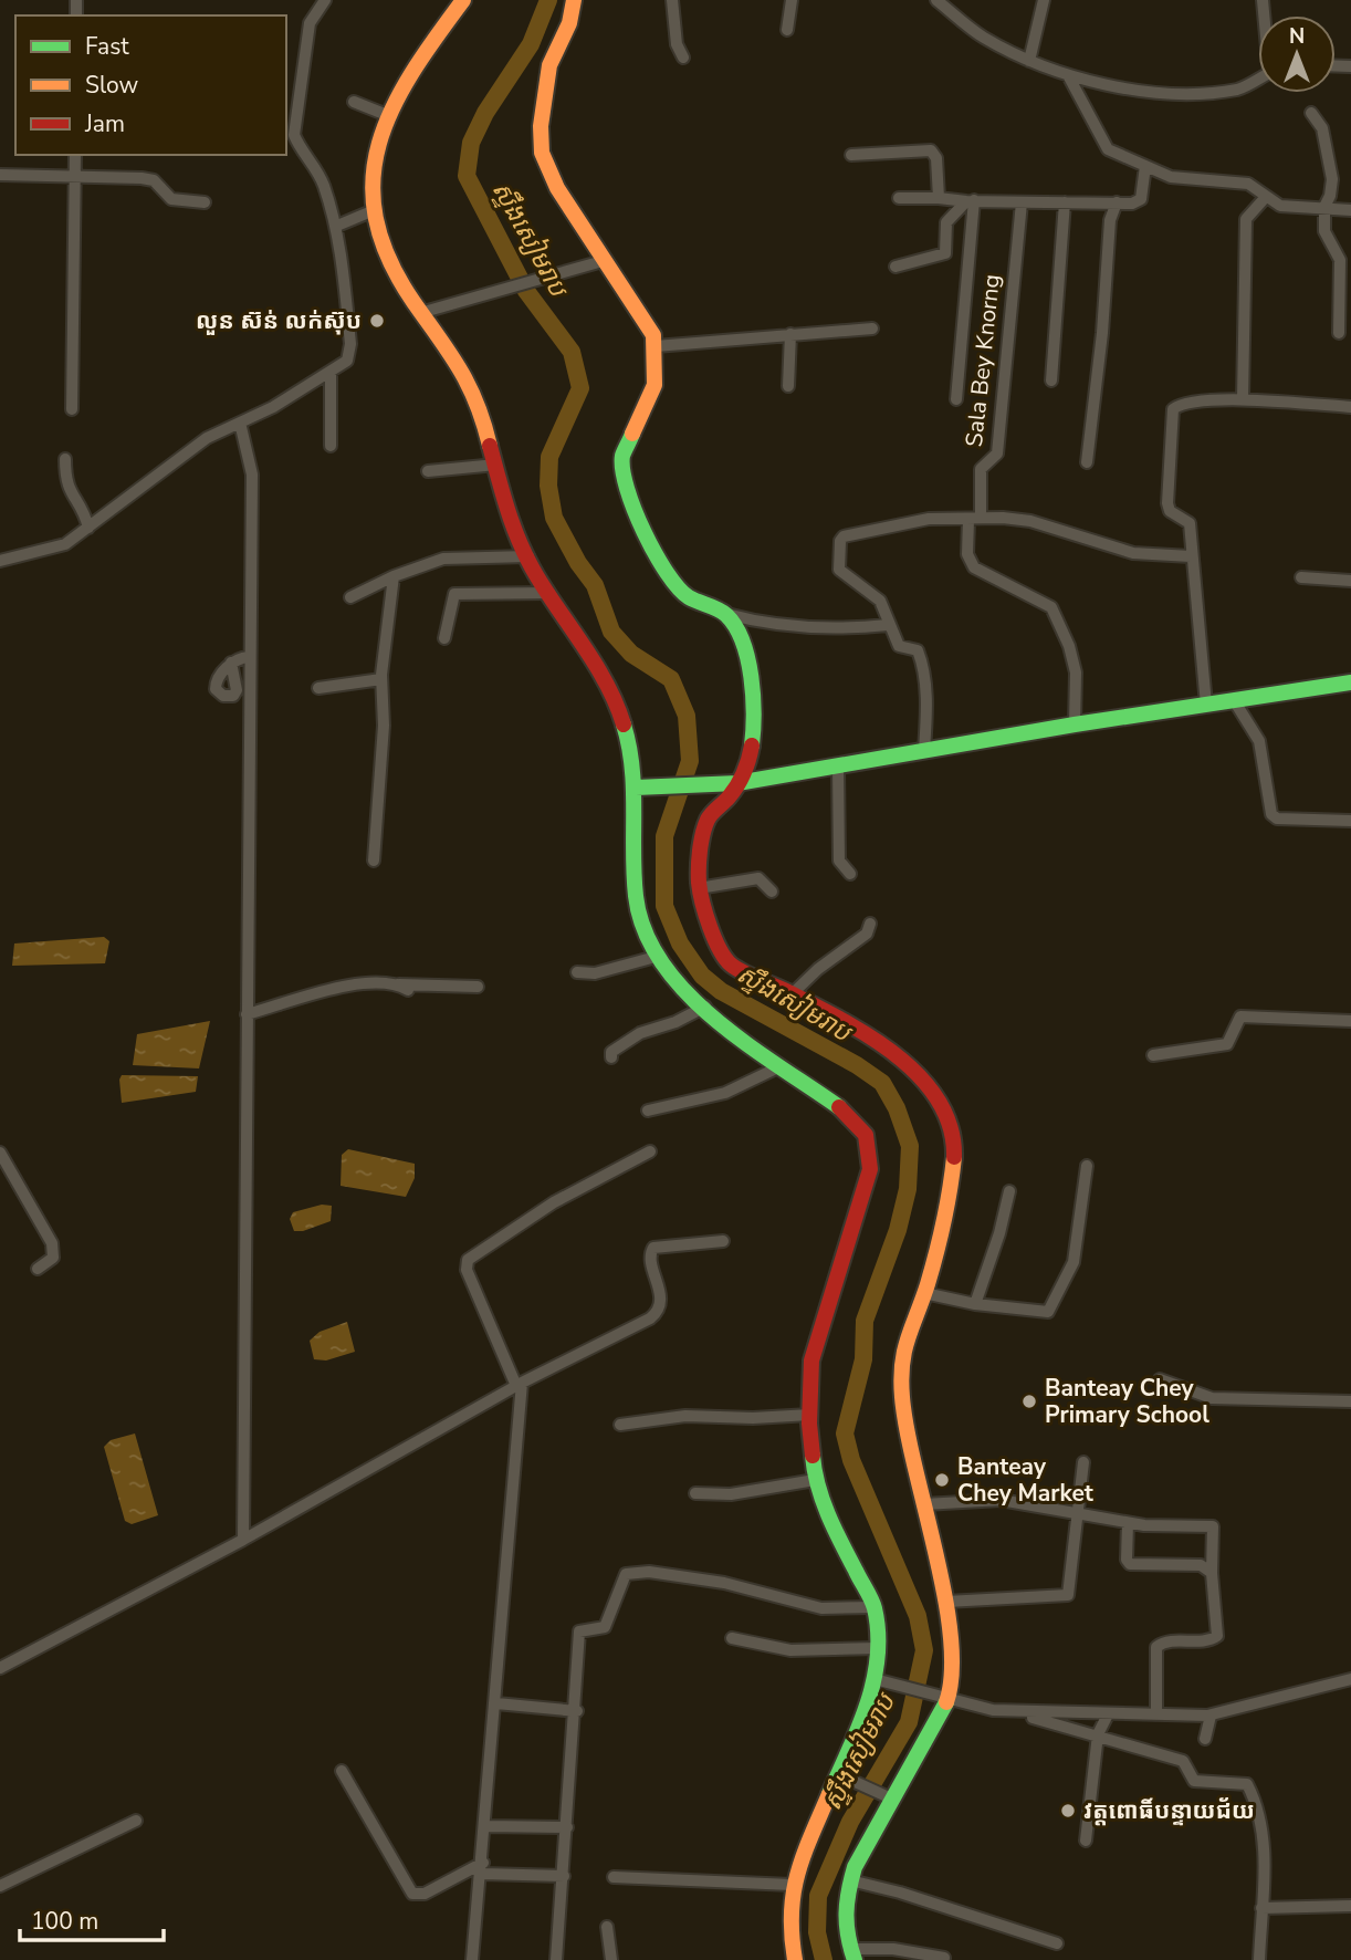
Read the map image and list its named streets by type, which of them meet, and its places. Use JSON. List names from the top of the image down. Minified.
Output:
{"streets":{"street":["Sala Bey Knorng"]},"water":["ស្ទឹងសៀមរាប"],"places":["លួន ស៊ន់ លក់ស៊ុប","Banteay Chey Primary School","Banteay Chey Market","វត្តពោធិ៍បន្ទាយជ័យ"],"legend":["Fast","Slow","Jam"],"scale_bar":"100 m","north":"top"}
